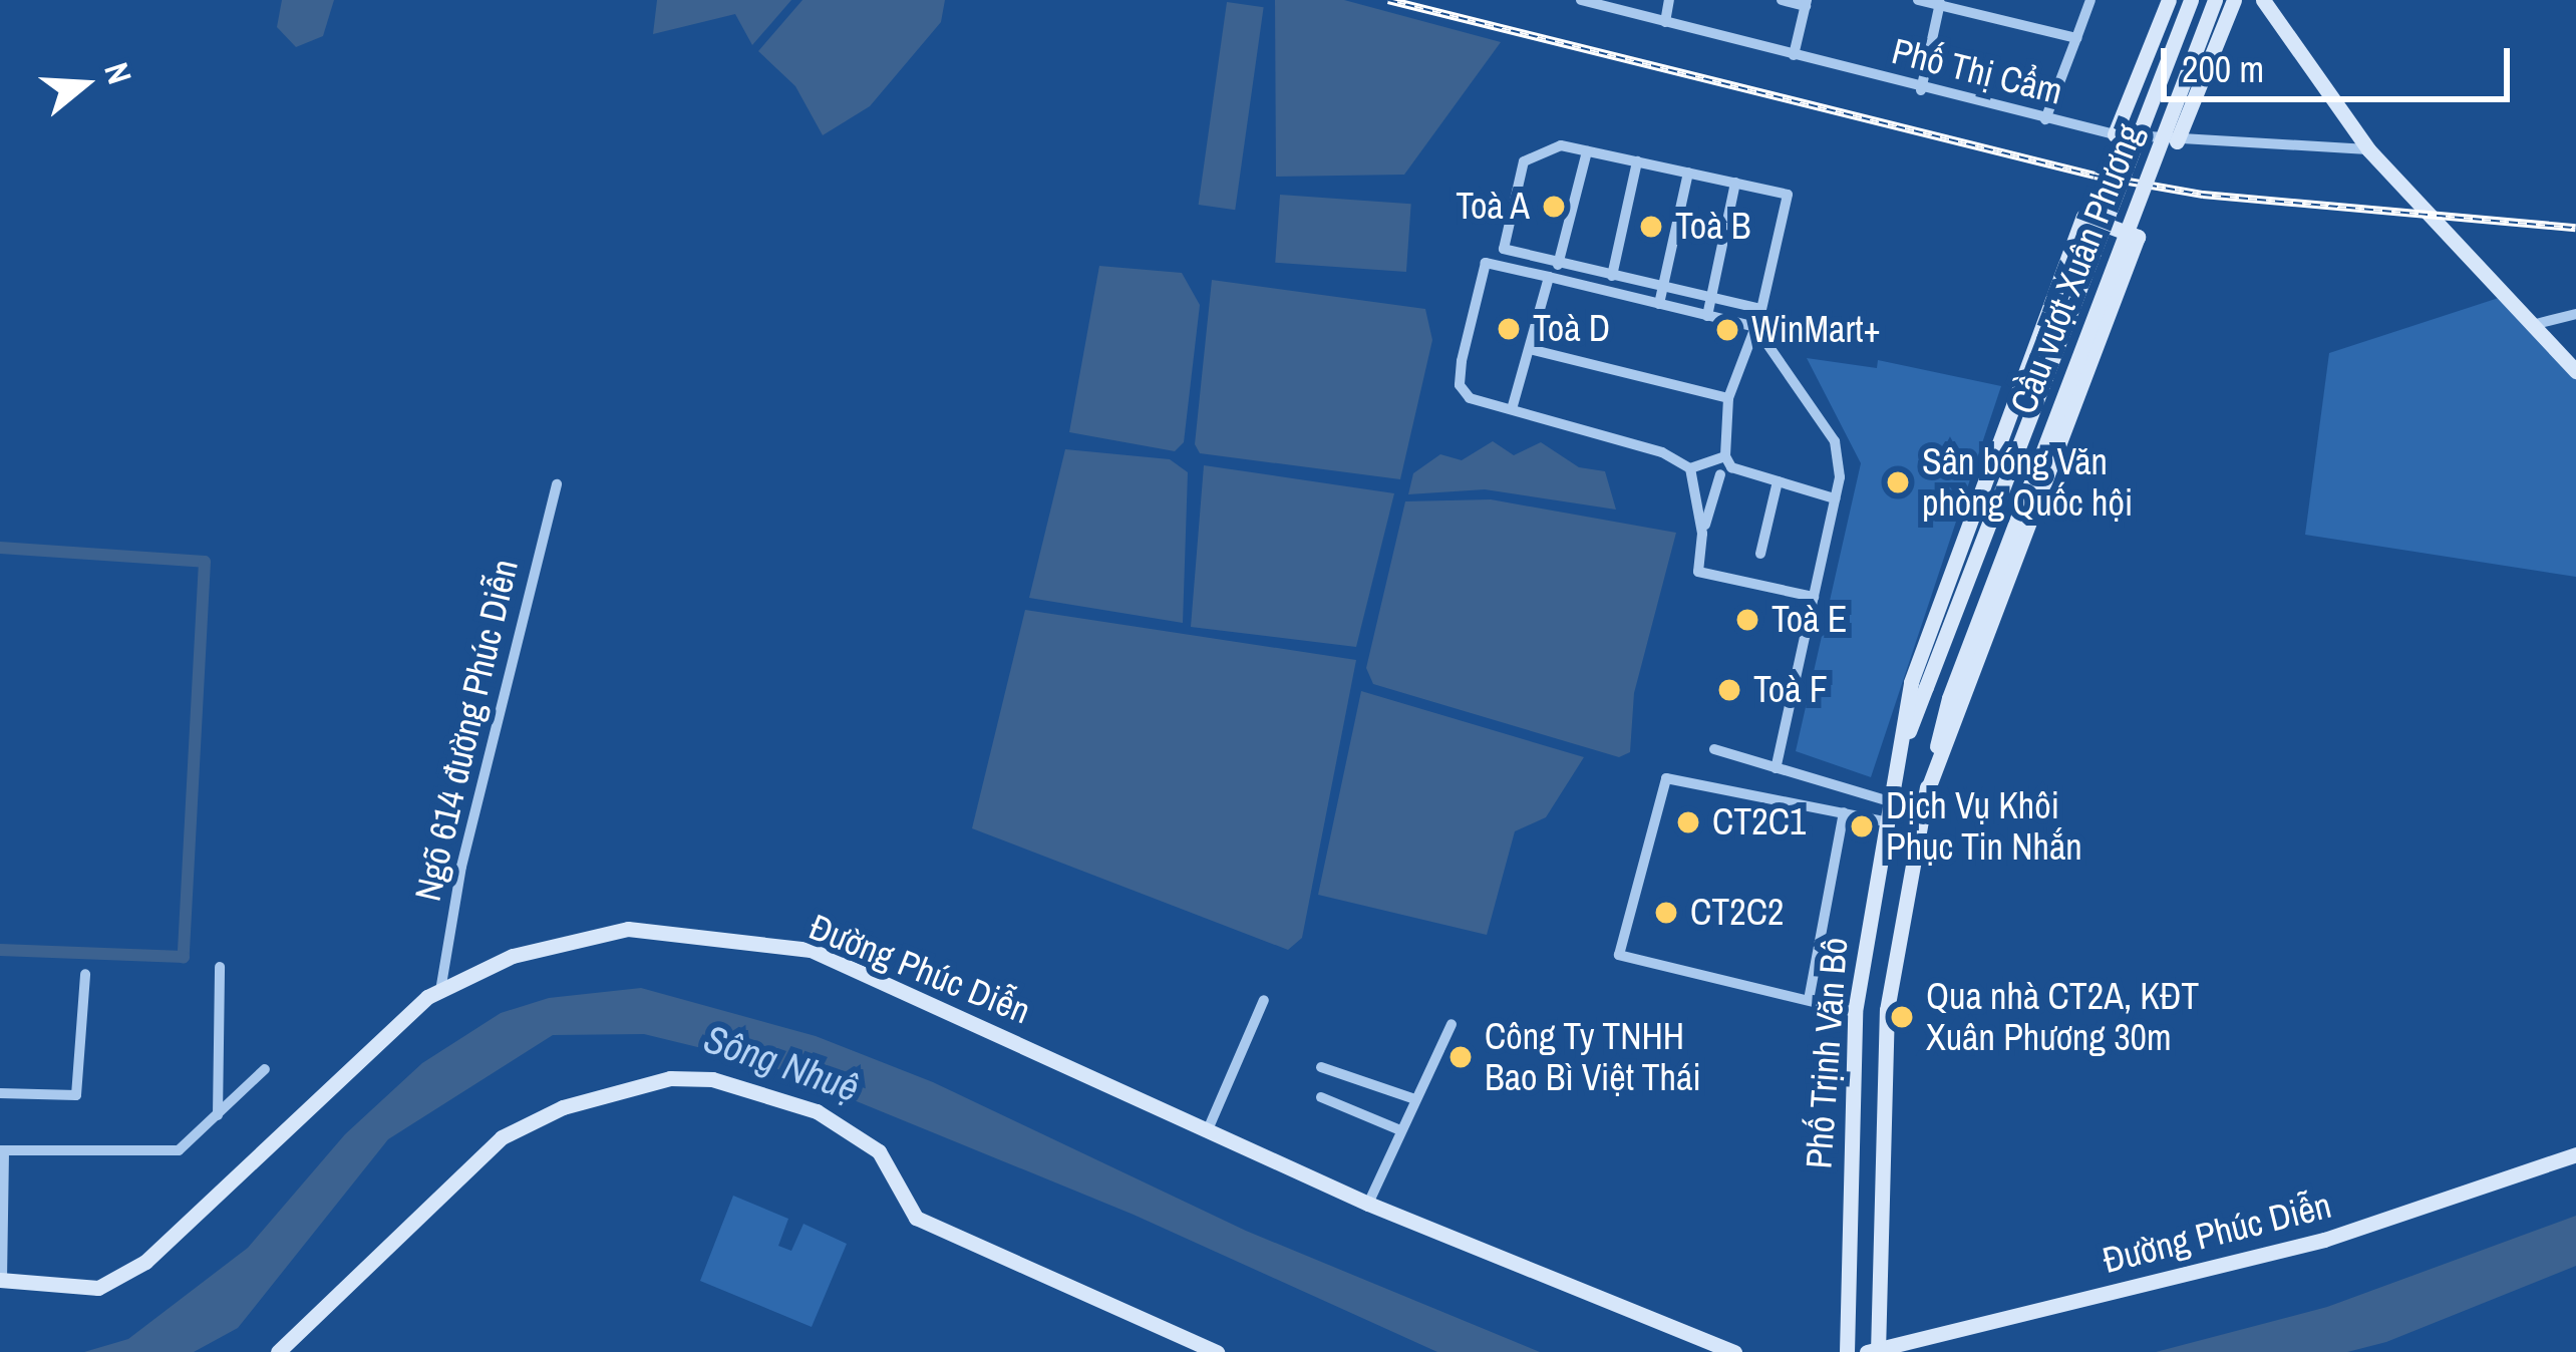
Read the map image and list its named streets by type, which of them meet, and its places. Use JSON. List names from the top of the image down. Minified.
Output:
{"streets":{"main road":["Cầu vượt Xuân Phương","Đường Phúc Diễn","Phố Trịnh Văn Bô"],"street":["Phố Thị Cẩm","Ngõ 614 đường Phúc Diễn"]},"crossings":[["Cầu vượt Xuân Phương","Phố Trịnh Văn Bô"],["Ngõ 614 đường Phúc Diễn","Đường Phúc Diễn"],["Đường Phúc Diễn","Phố Trịnh Văn Bô"]],"water":["Sông Nhuệ"],"places":["Toà A","Toà B","Toà D","WinMart+","Sân bóng Văn phòng Quốc hội","Toà E","Toà F","CT2C1","Dịch Vụ Khôi Phục Tin Nhắn","CT2C2","Qua nhà CT2A, KĐT Xuân Phương 30m","Công Ty TNHH Bao Bì Việt Thái"],"scale_bar":"200 m","north":"right"}
